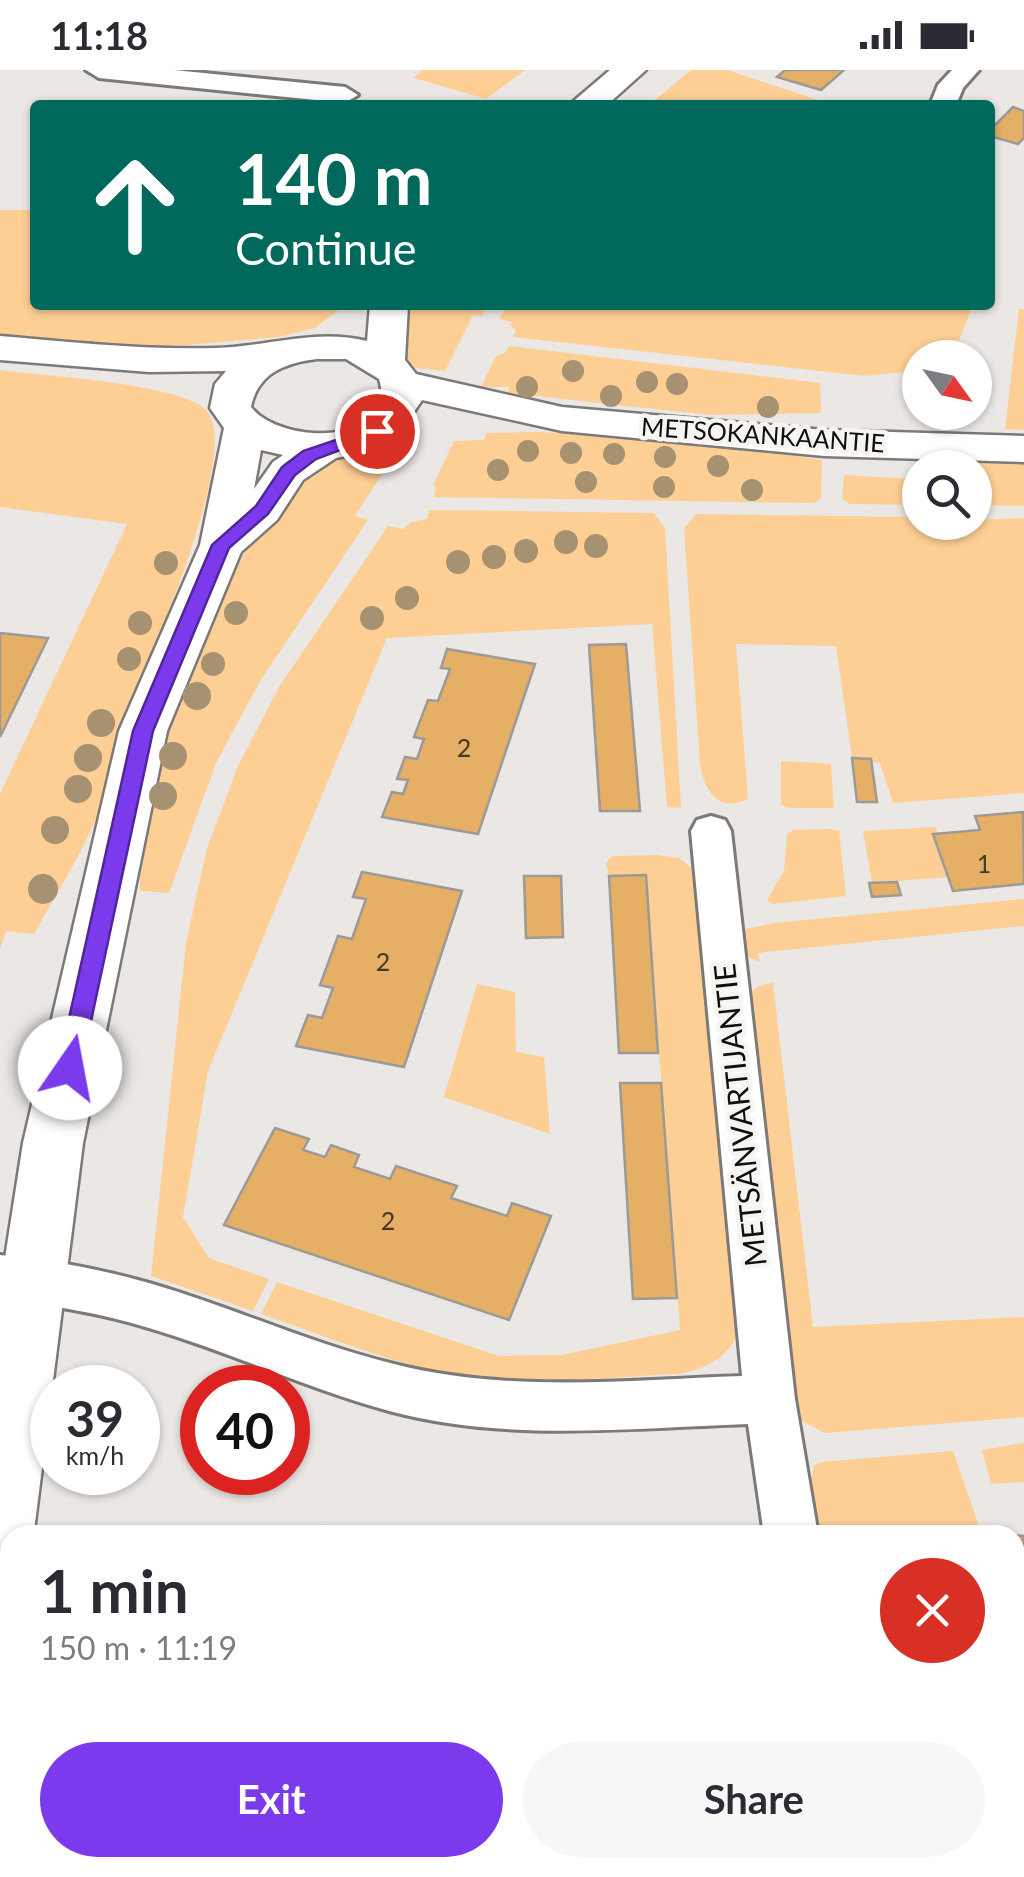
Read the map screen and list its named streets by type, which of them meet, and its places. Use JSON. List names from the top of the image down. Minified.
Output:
{"streets":{"street":["METSOKANKAANTIE","METSÄNVARTIJANTIE"]},"house_numbers":["2","1","2","2"],"north":"bottom right","page":{"status":"11:18","turn":["140 m","Continue"],"speed":"39 km/h","limit":"40","heading":["1 min","150 m · 11:19"],"buttons":["Exit","Share"]}}
